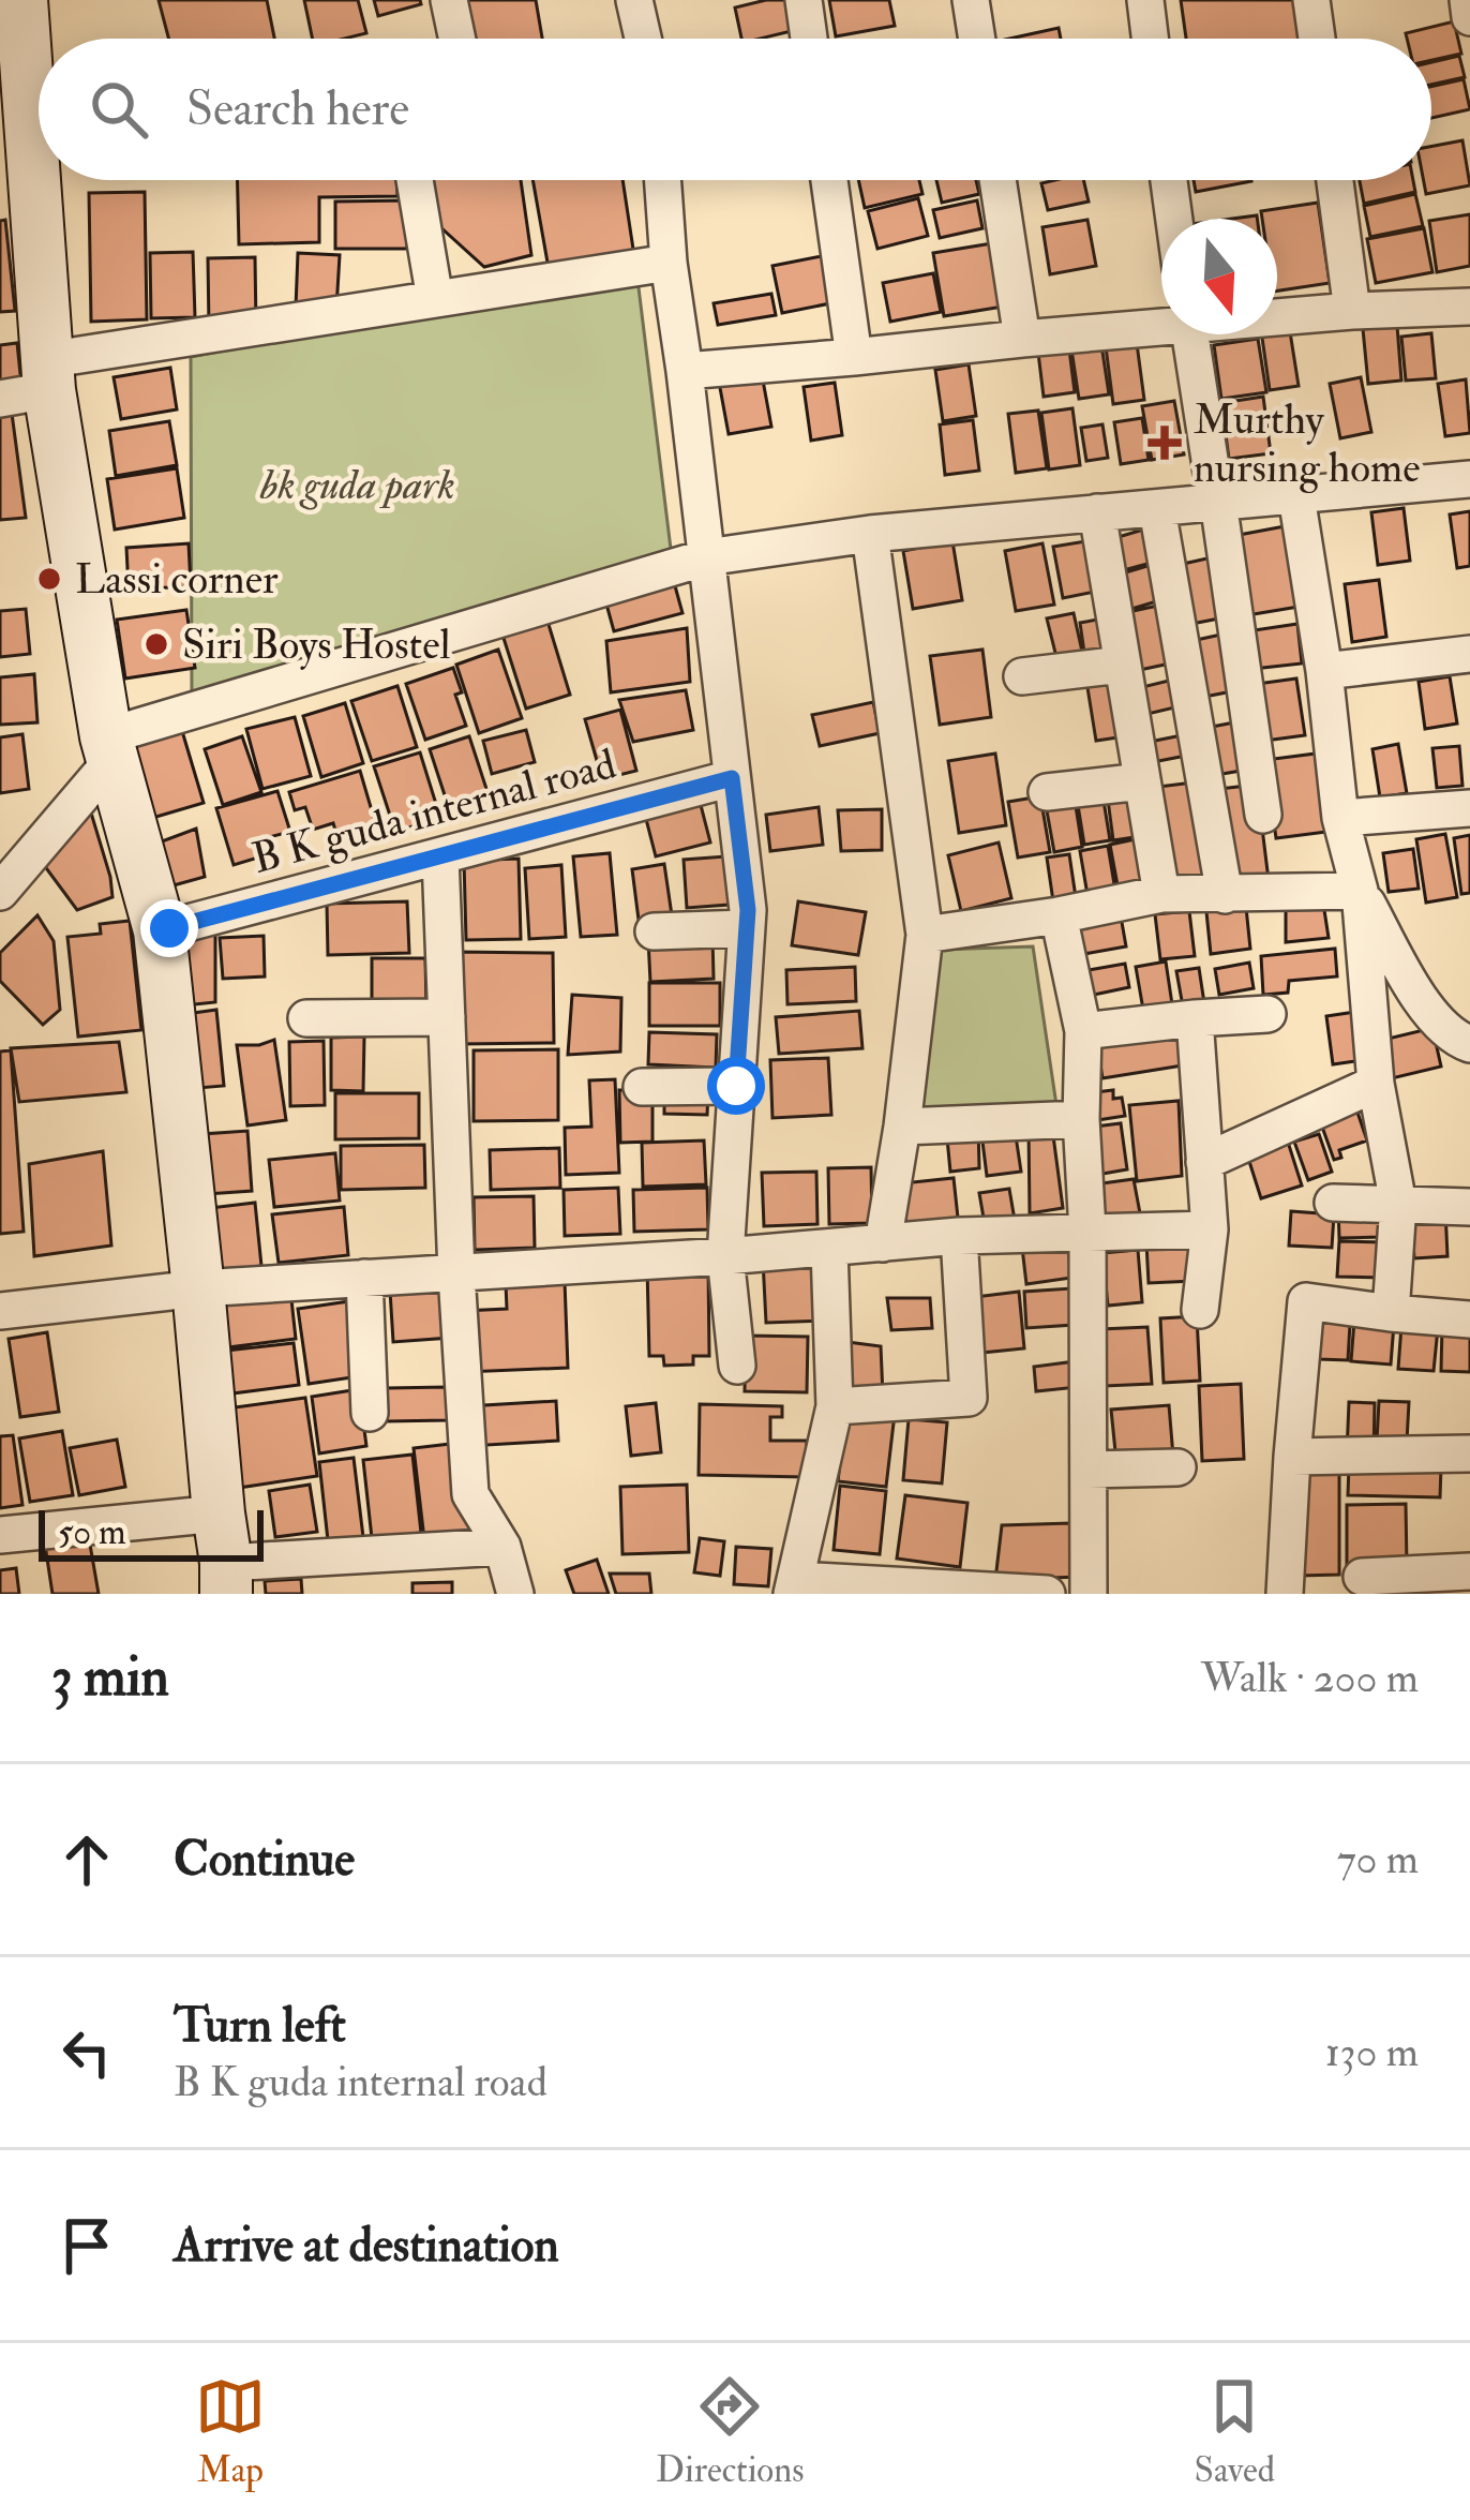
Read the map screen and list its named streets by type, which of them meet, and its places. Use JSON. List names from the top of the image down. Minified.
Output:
{"streets":{"street":["B K guda internal road"]},"parks":["bk guda park"],"places":{"health":["Murthy nursing home"],"other":["Lassi corner","Siri Boys Hostel"]},"scale_bar":"50 m","north":"bottom","page":{"search":"Search here","scale":"50 m","heading":["3 min","Walk · 200 m"],"list":[["Continue","70 m"],["Turn left","B K guda internal road","130 m"],"Arrive at destination"],"nav":["Map","Directions","Saved"]}}
